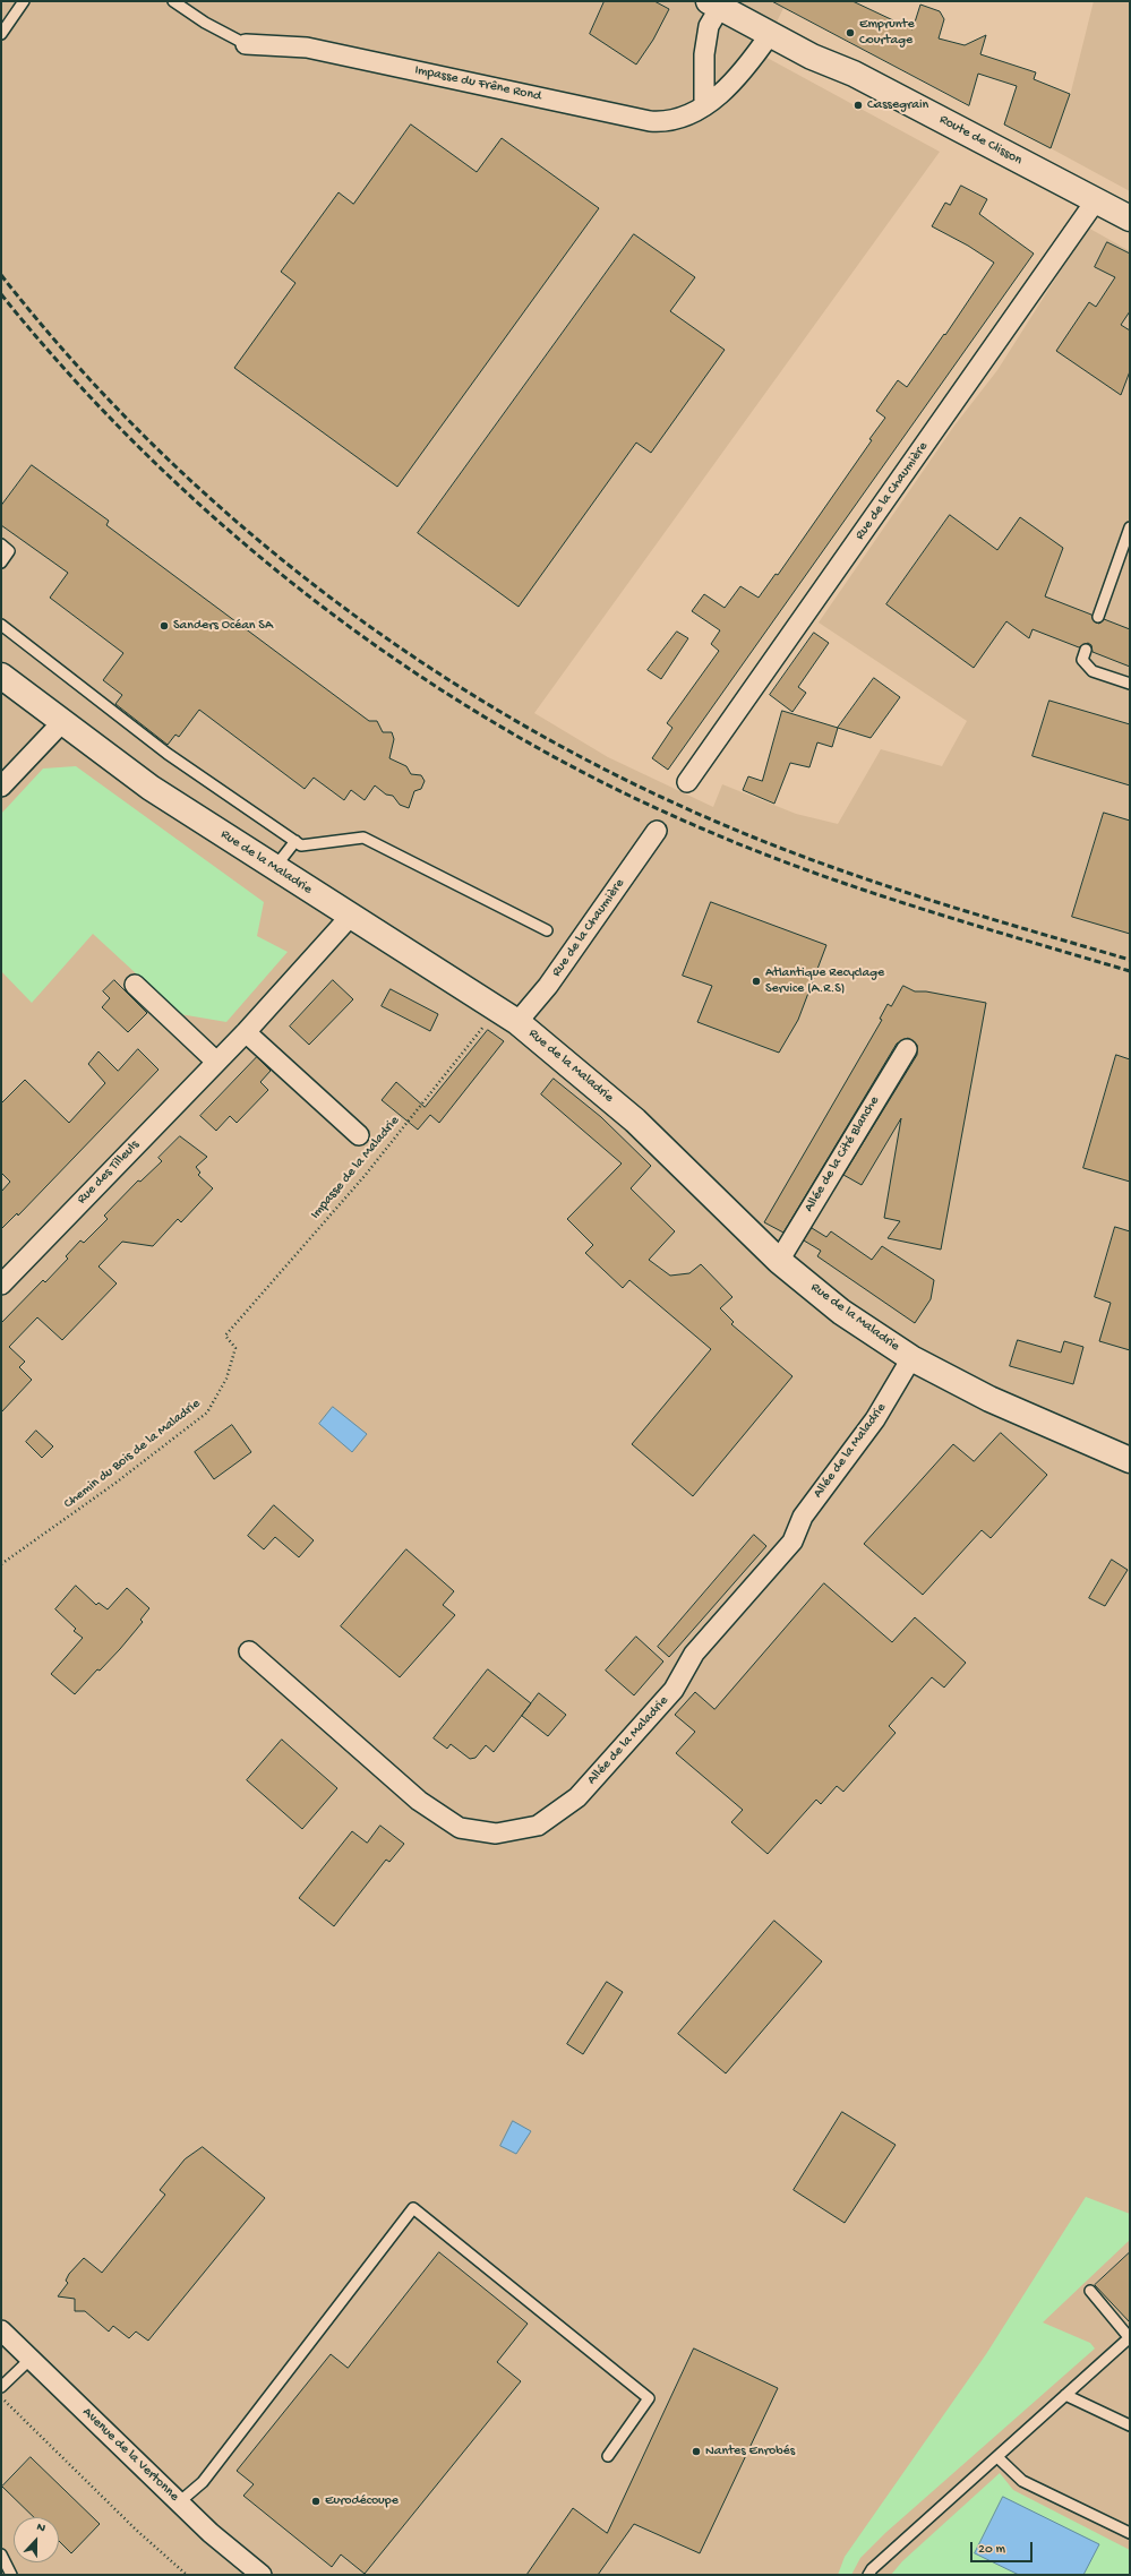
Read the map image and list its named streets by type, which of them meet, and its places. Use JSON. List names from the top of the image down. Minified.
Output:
{"streets":{"street":["Impasse du Frêne Rond","Route de Clisson","Rue de la Chaumière","Rue de la Maladrie","Allée de la Cité Blanche","Rue des Tilleuls","Allée de la Maladrie","Avenue de la Vertonne"],"path":["Impasse de la Maladrie","Chemin du Bois de la Maladrie"]},"crossings":[["Impasse du Frêne Rond","Route de Clisson"],["Route de Clisson","Rue de la Chaumière"],["Rue de la Chaumière","Rue de la Maladrie"],["Rue de la Chaumière","Impasse de la Maladrie"],["Rue de la Maladrie","Allée de la Cité Blanche"],["Rue de la Maladrie","Impasse de la Maladrie"],["Rue de la Maladrie","Rue des Tilleuls"],["Rue de la Maladrie","Allée de la Maladrie"],["Impasse de la Maladrie","Chemin du Bois de la Maladrie"]],"places":["Emprunte Courtage","Cassegrain","Sanders Océan SA","Atlantique Recyclage Service (A.R.S)","Nantes Enrobés","Eurodécoupe"],"scale_bar":"20 m","north":"top"}
